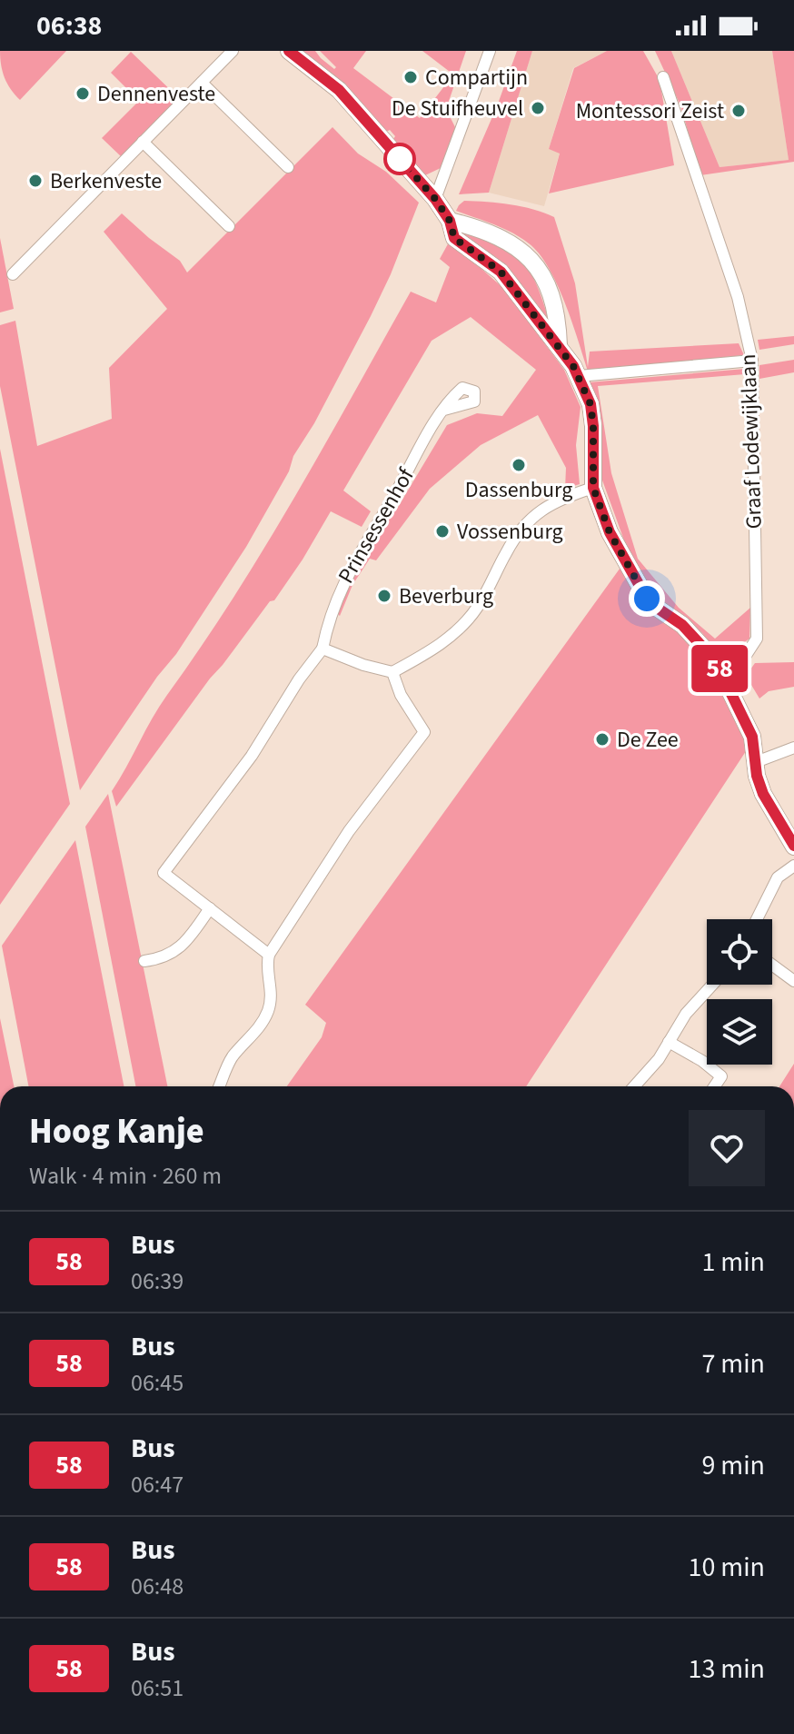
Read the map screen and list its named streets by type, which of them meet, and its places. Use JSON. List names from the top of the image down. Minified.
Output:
{"streets":{"street":["Graaf Lodewijklaan","Prinsessenhof"]},"places":["Compartijn","Dennenveste","De Stuifheuvel","Montessori Zeist","Berkenveste","Dassenburg","Vossenburg","Beverburg","De Zee"],"lines":["bus line 58"],"page":{"status":"06:38","on_map":"58","heading":["Hoog Kanje","Walk · 4 min · 260 m"],"list":[{"mark":"58","name":"Bus","note":"06:39","value":"1 min"},{"mark":"58","name":"Bus","note":"06:45","value":"7 min"},{"mark":"58","name":"Bus","note":"06:47","value":"9 min"},{"mark":"58","name":"Bus","note":"06:48","value":"10 min"},{"mark":"58","name":"Bus","note":"06:51","value":"13 min"}]}}
